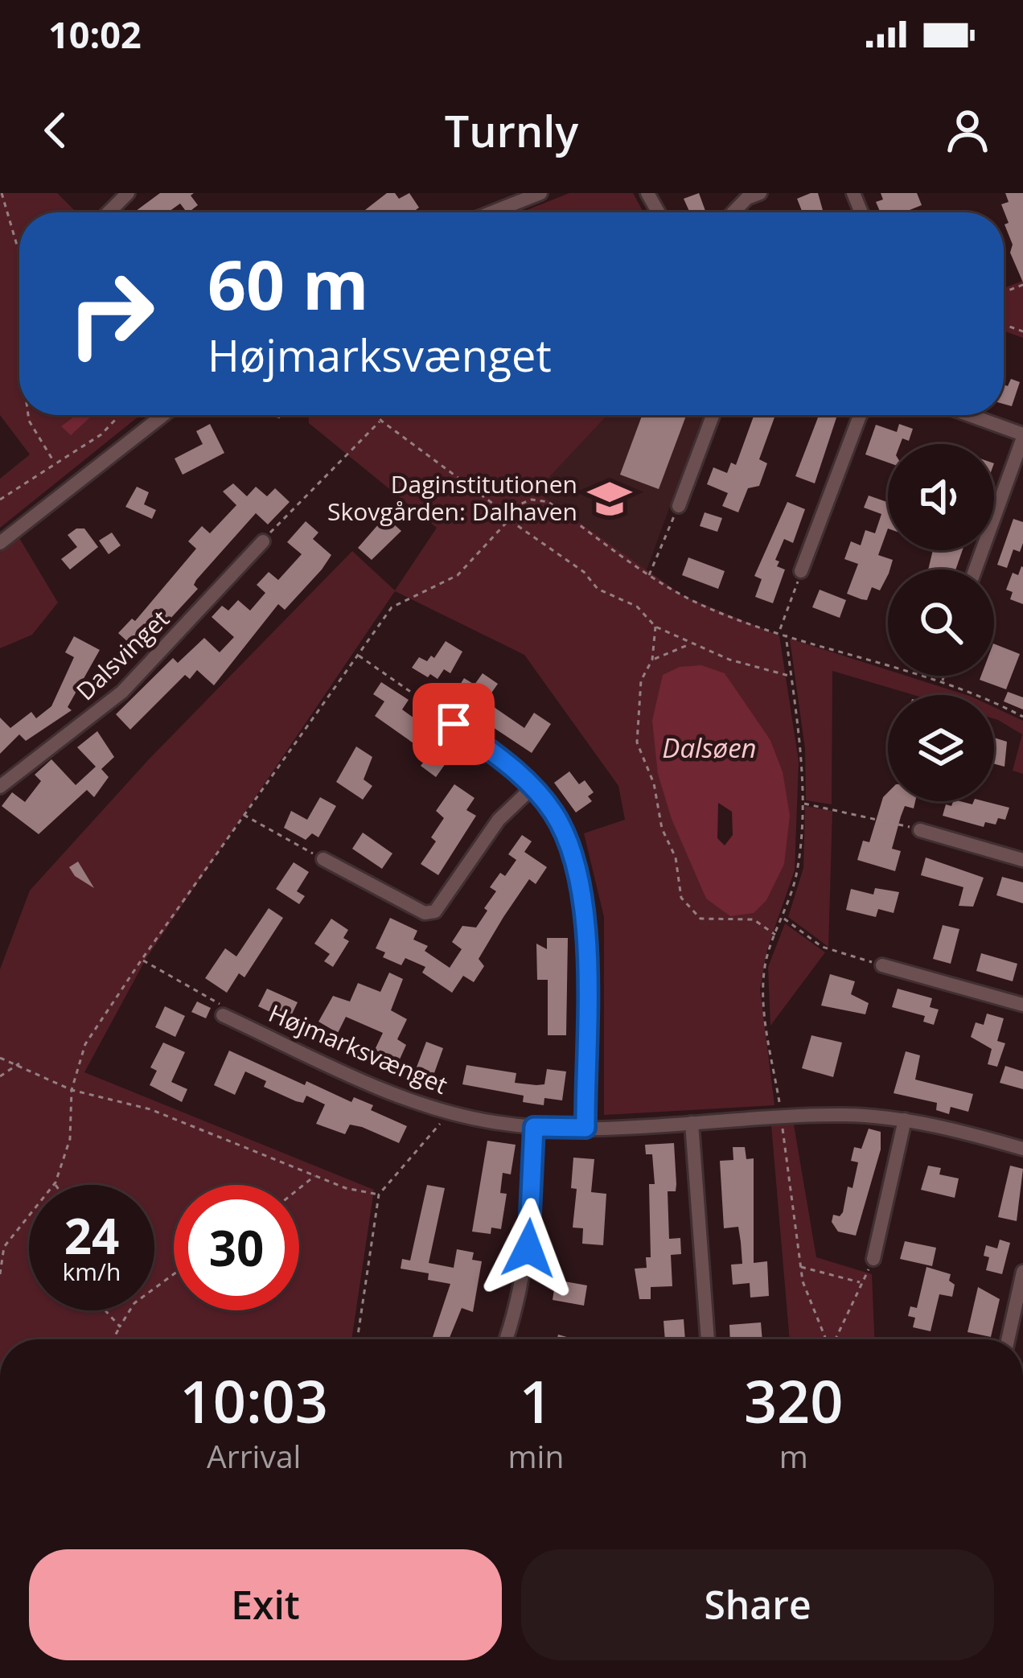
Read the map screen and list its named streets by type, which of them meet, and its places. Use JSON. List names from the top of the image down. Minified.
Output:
{"streets":{"street":["Dalsvinget","Højmarksvænget"]},"water":["Dalsøen"],"places":{"school or university":["Daginstitutionen Skovgården: Dalhaven"]},"page":{"status":"10:02","header":"Turnly","turn":["60 m","Højmarksvænget"],"speed":"24 km/h","limit":"30","eta":["10:03","Arrival","1","min","320","m"],"buttons":["Exit","Share"]}}
